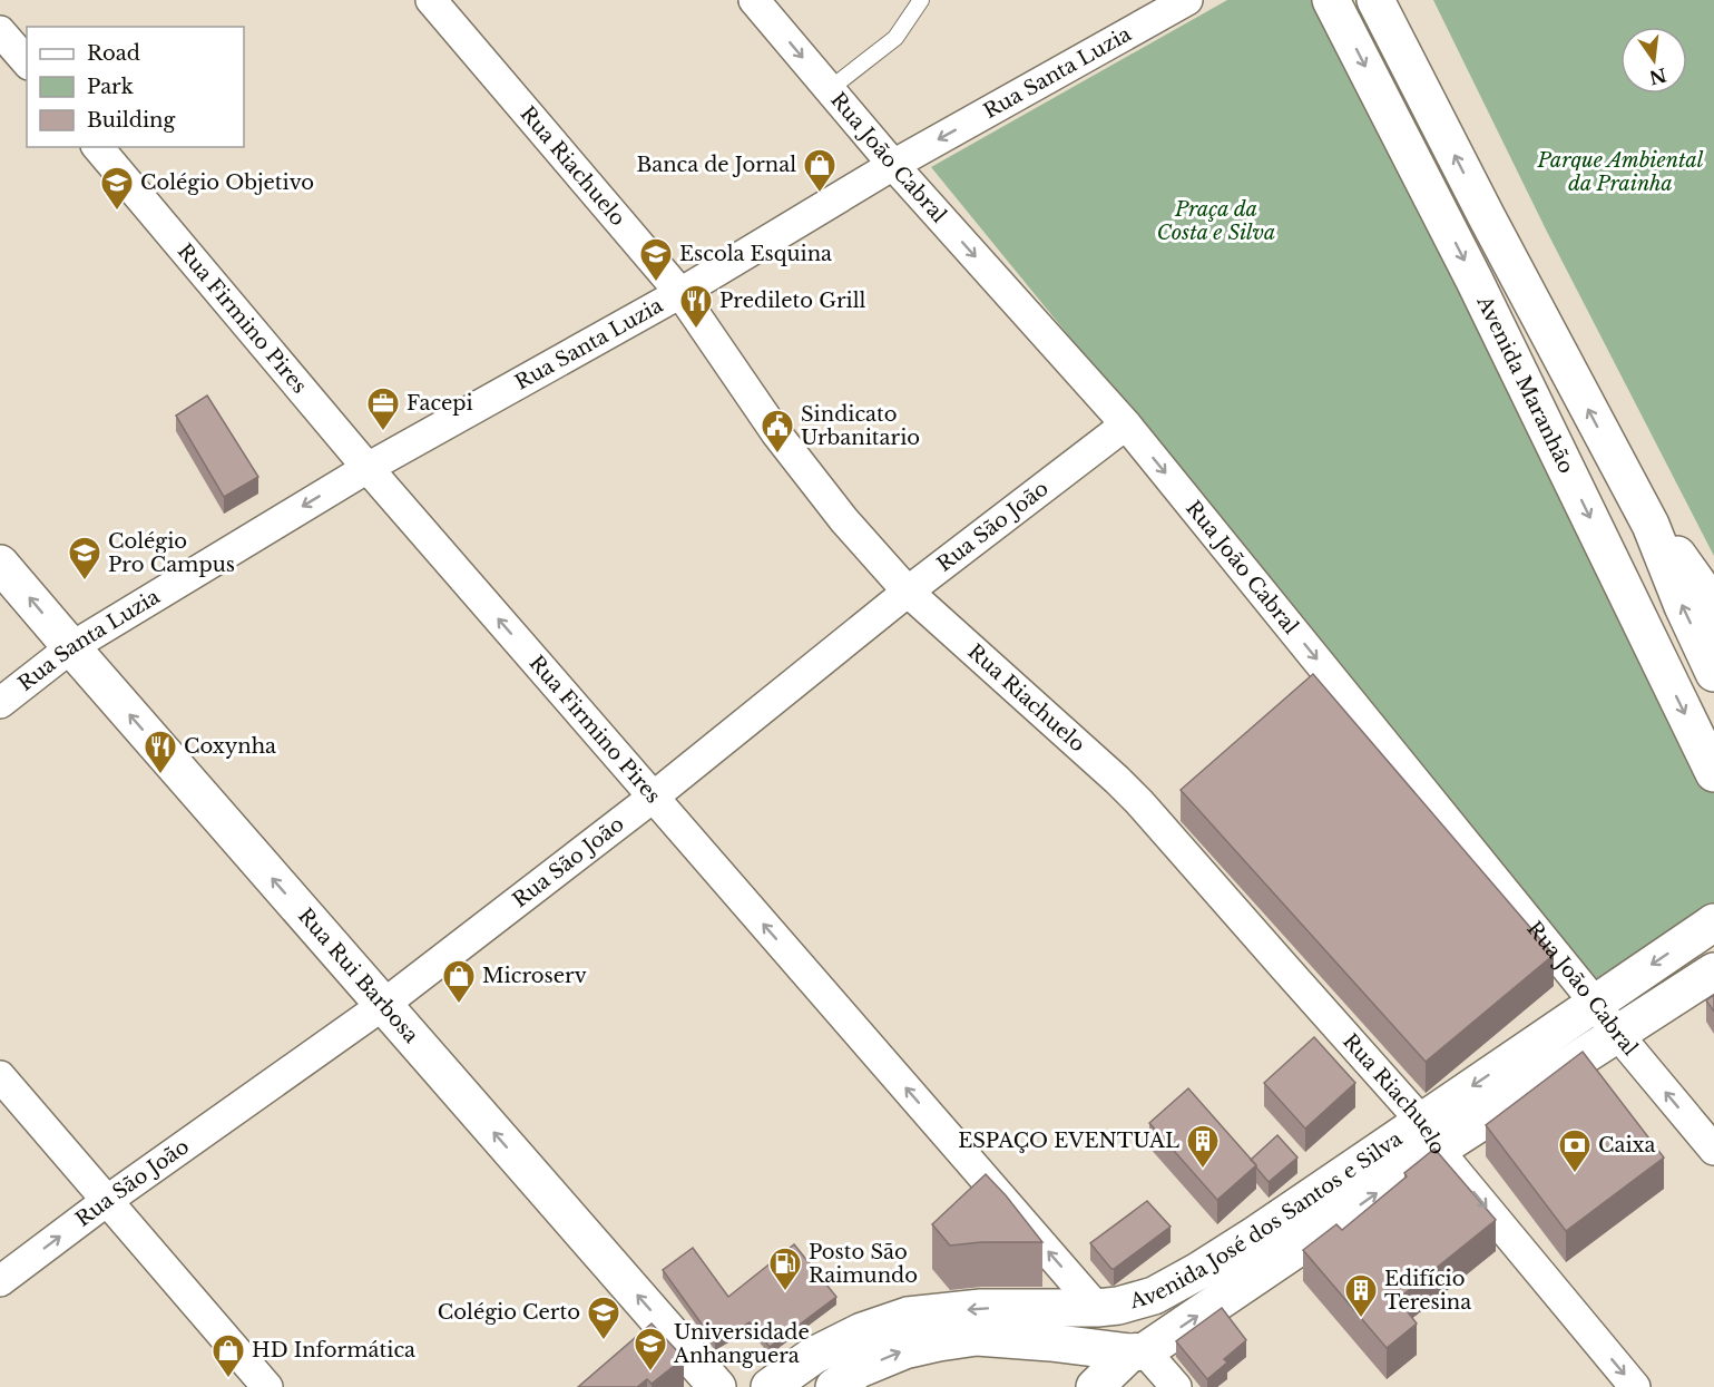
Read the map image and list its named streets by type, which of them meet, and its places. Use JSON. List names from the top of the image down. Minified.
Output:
{"streets":{"main road":["Avenida Maranhão","Rua Rui Barbosa","Avenida José dos Santos e Silva"],"street":["Rua Santa Luzia","Rua João Cabral","Rua Riachuelo","Rua Firmino Pires","Rua São João"]},"crossings":[["Rua Santa Luzia","Rua João Cabral"],["Rua Santa Luzia","Rua Riachuelo"],["Rua Santa Luzia","Rua Firmino Pires"],["Rua Santa Luzia","Rua Rui Barbosa"],["Rua João Cabral","Rua São João"],["Rua João Cabral","Avenida José dos Santos e Silva"],["Rua Riachuelo","Rua São João"],["Rua Riachuelo","Avenida José dos Santos e Silva"],["Rua Firmino Pires","Rua São João"],["Rua Firmino Pires","Avenida José dos Santos e Silva"],["Rua São João","Rua Rui Barbosa"]],"one_way":["Rua Santa Luzia","Rua Firmino Pires","Rua Rui Barbosa"],"parks":["Parque Ambiental da Prainha","Praça da Costa e Silva"],"places":{"shop":["Banca de Jornal","Microserv","HD Informática"],"school or university":["Colégio Objetivo","Escola Esquina","Colégio Pro Campus","Colégio Certo","Universidade Anhanguera"],"restaurant":["Predileto Grill","Coxynha"],"office":["Facepi"],"public building":["Sindicato Urbanitario"],"building":["ESPAÇO EVENTUAL","Edifício Teresina"],"bank":["Caixa"],"fuel station":["Posto São Raimundo"]},"legend":["Road","Park","Building"],"north":"bottom"}
